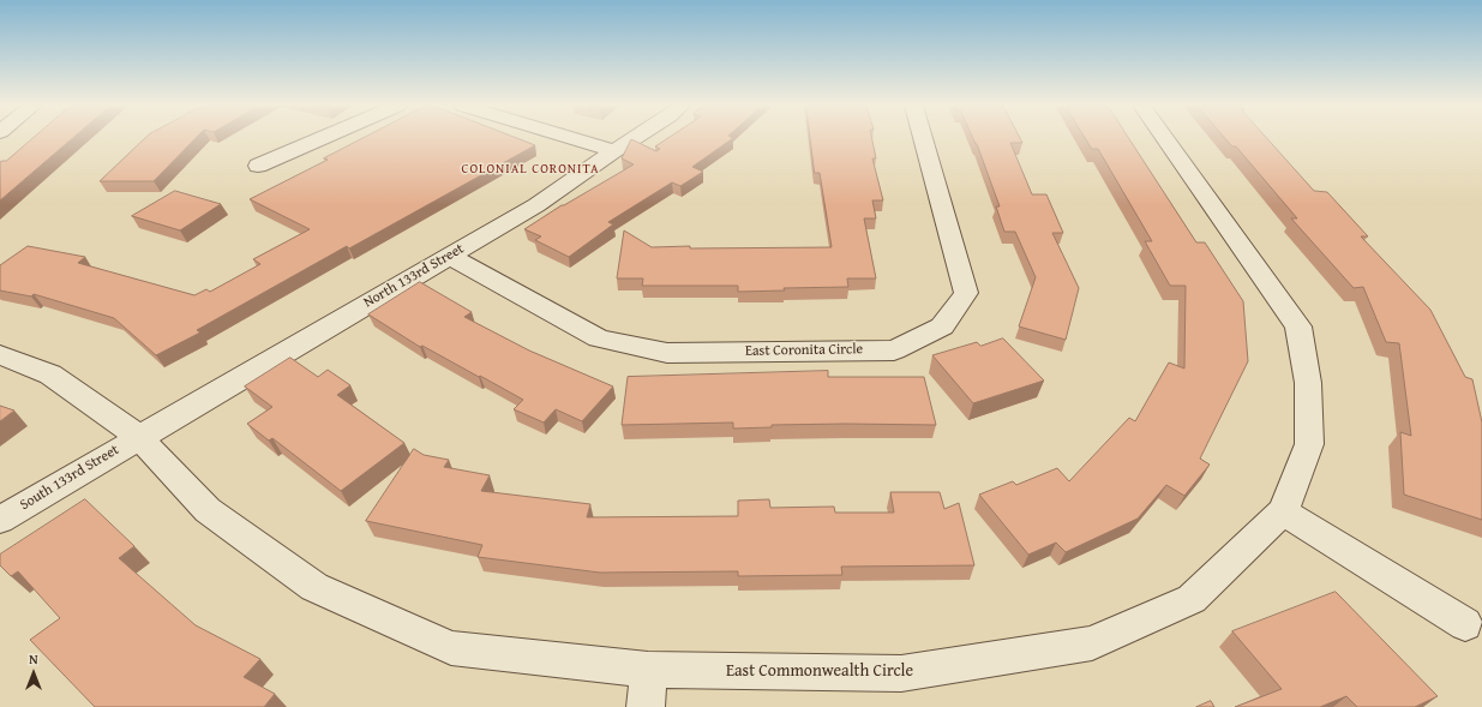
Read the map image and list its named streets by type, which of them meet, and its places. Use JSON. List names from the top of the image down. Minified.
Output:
{"streets":{"street":["North 133rd Street","East Coronita Circle","South 133rd Street","East Commonwealth Circle"]},"crossings":[["North 133rd Street","East Coronita Circle"],["North 133rd Street","South 133rd Street"],["North 133rd Street","East Commonwealth Circle"],["South 133rd Street","East Commonwealth Circle"]],"districts":["COLONIAL CORONITA"],"north":"top"}
